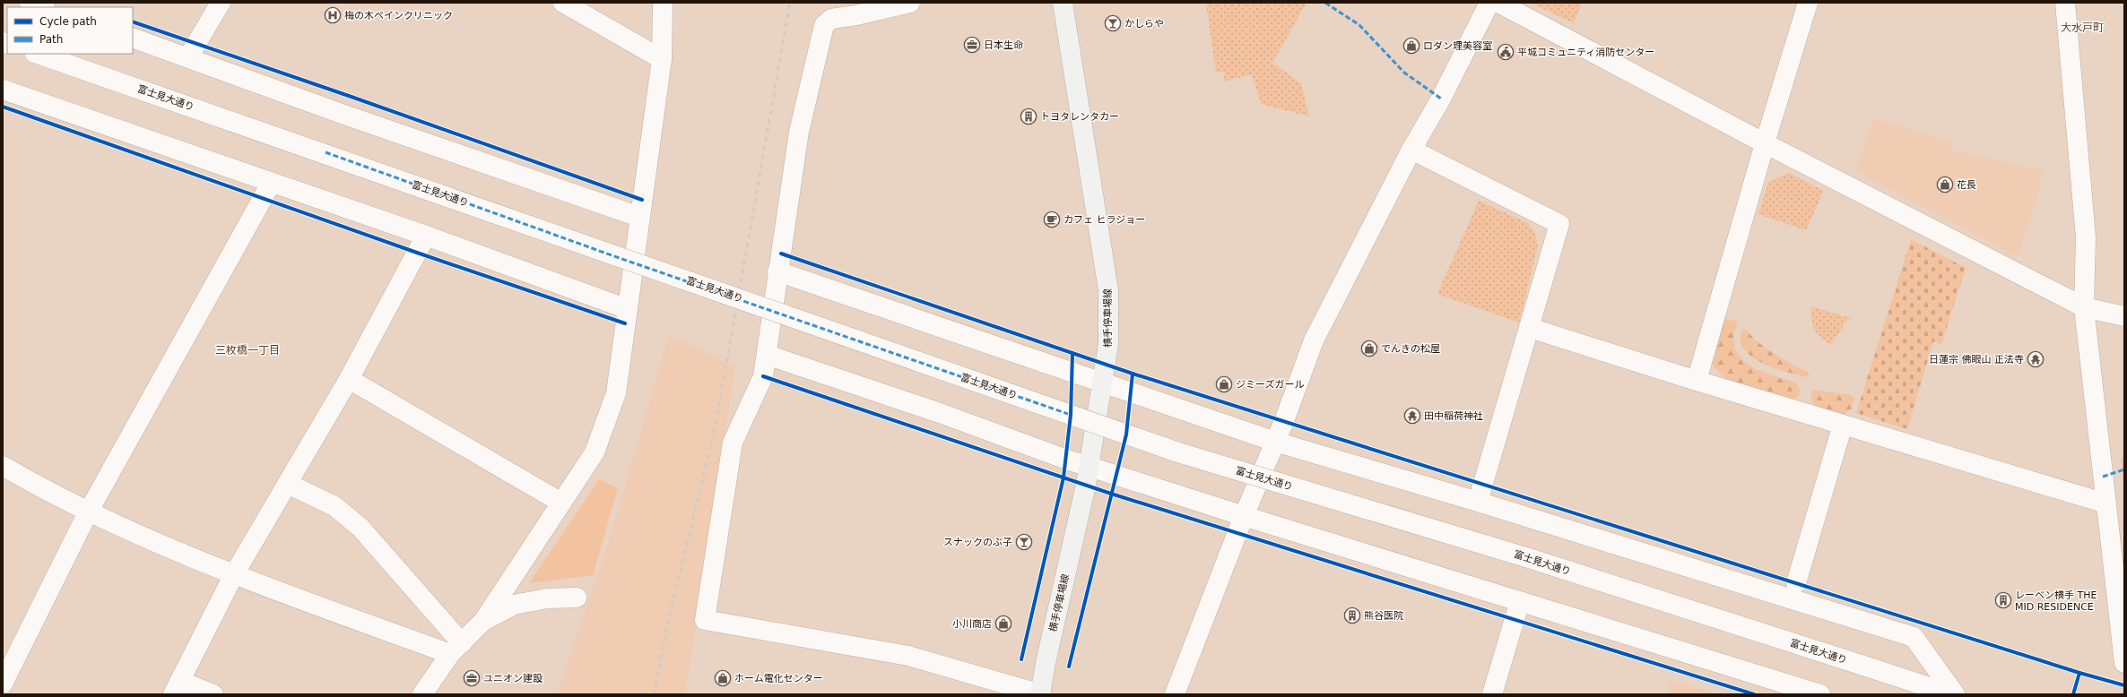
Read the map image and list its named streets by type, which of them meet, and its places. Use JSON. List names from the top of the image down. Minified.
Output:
{"streets":{"main road":["横手停車場線"],"street":["富士見大通り"]},"districts":["大水戸町","三枚橋一丁目"],"places":{"hospital":["梅の木ペインクリニック"],"bar":["かしらや","スナックのぶ子"],"office":["日本生命","ユニオン建設"],"shop":["ロダン理美容室","花長","でんきの松屋","ジミーズガール","小川商店","ホーム電化センター"],"public building":["平城コミュニティ消防センター"],"building":["トヨタレンタカー","レーベン横手 THE MID RESIDENCE","熊谷医院"],"cafe":["カフェ ヒラジョー"],"temple":["日蓮宗 佛眼山 正法寺","田中稲荷神社"]},"legend":["Cycle path","Path"]}
